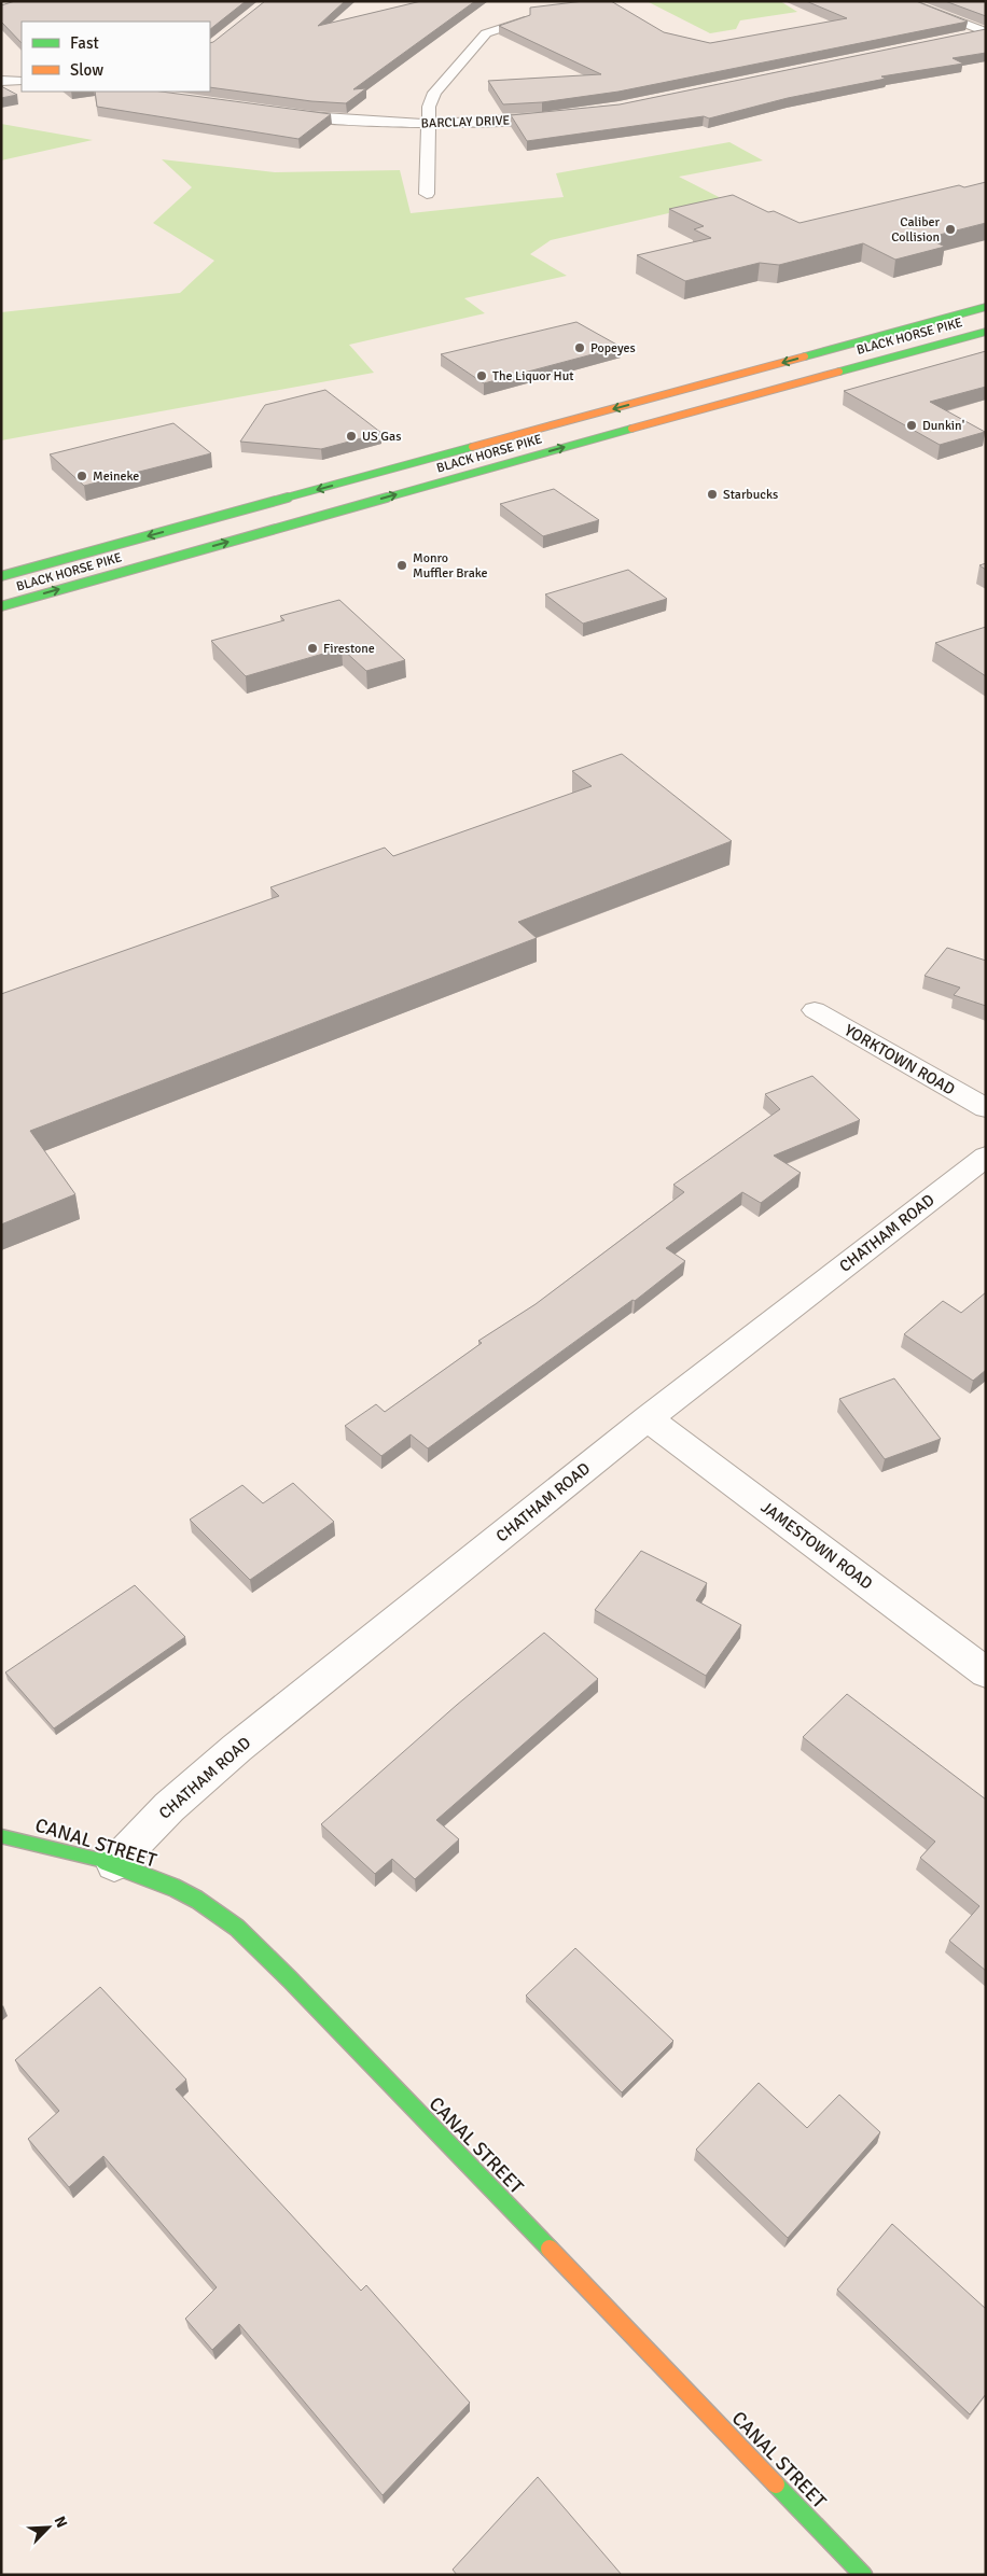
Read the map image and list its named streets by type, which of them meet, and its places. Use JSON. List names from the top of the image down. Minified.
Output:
{"streets":{"main road":["BLACK HORSE PIKE","CANAL STREET"],"street":["BARCLAY DRIVE","YORKTOWN ROAD","CHATHAM ROAD","JAMESTOWN ROAD"]},"crossings":[["CHATHAM ROAD","JAMESTOWN ROAD"],["CHATHAM ROAD","CANAL STREET"]],"places":["Caliber Collision","Popeyes","The Liquor Hut","Dunkin'","US Gas","Meineke","Starbucks","Monro Muffler Brake","Firestone"],"legend":["Fast","Slow"],"north":"top right"}
